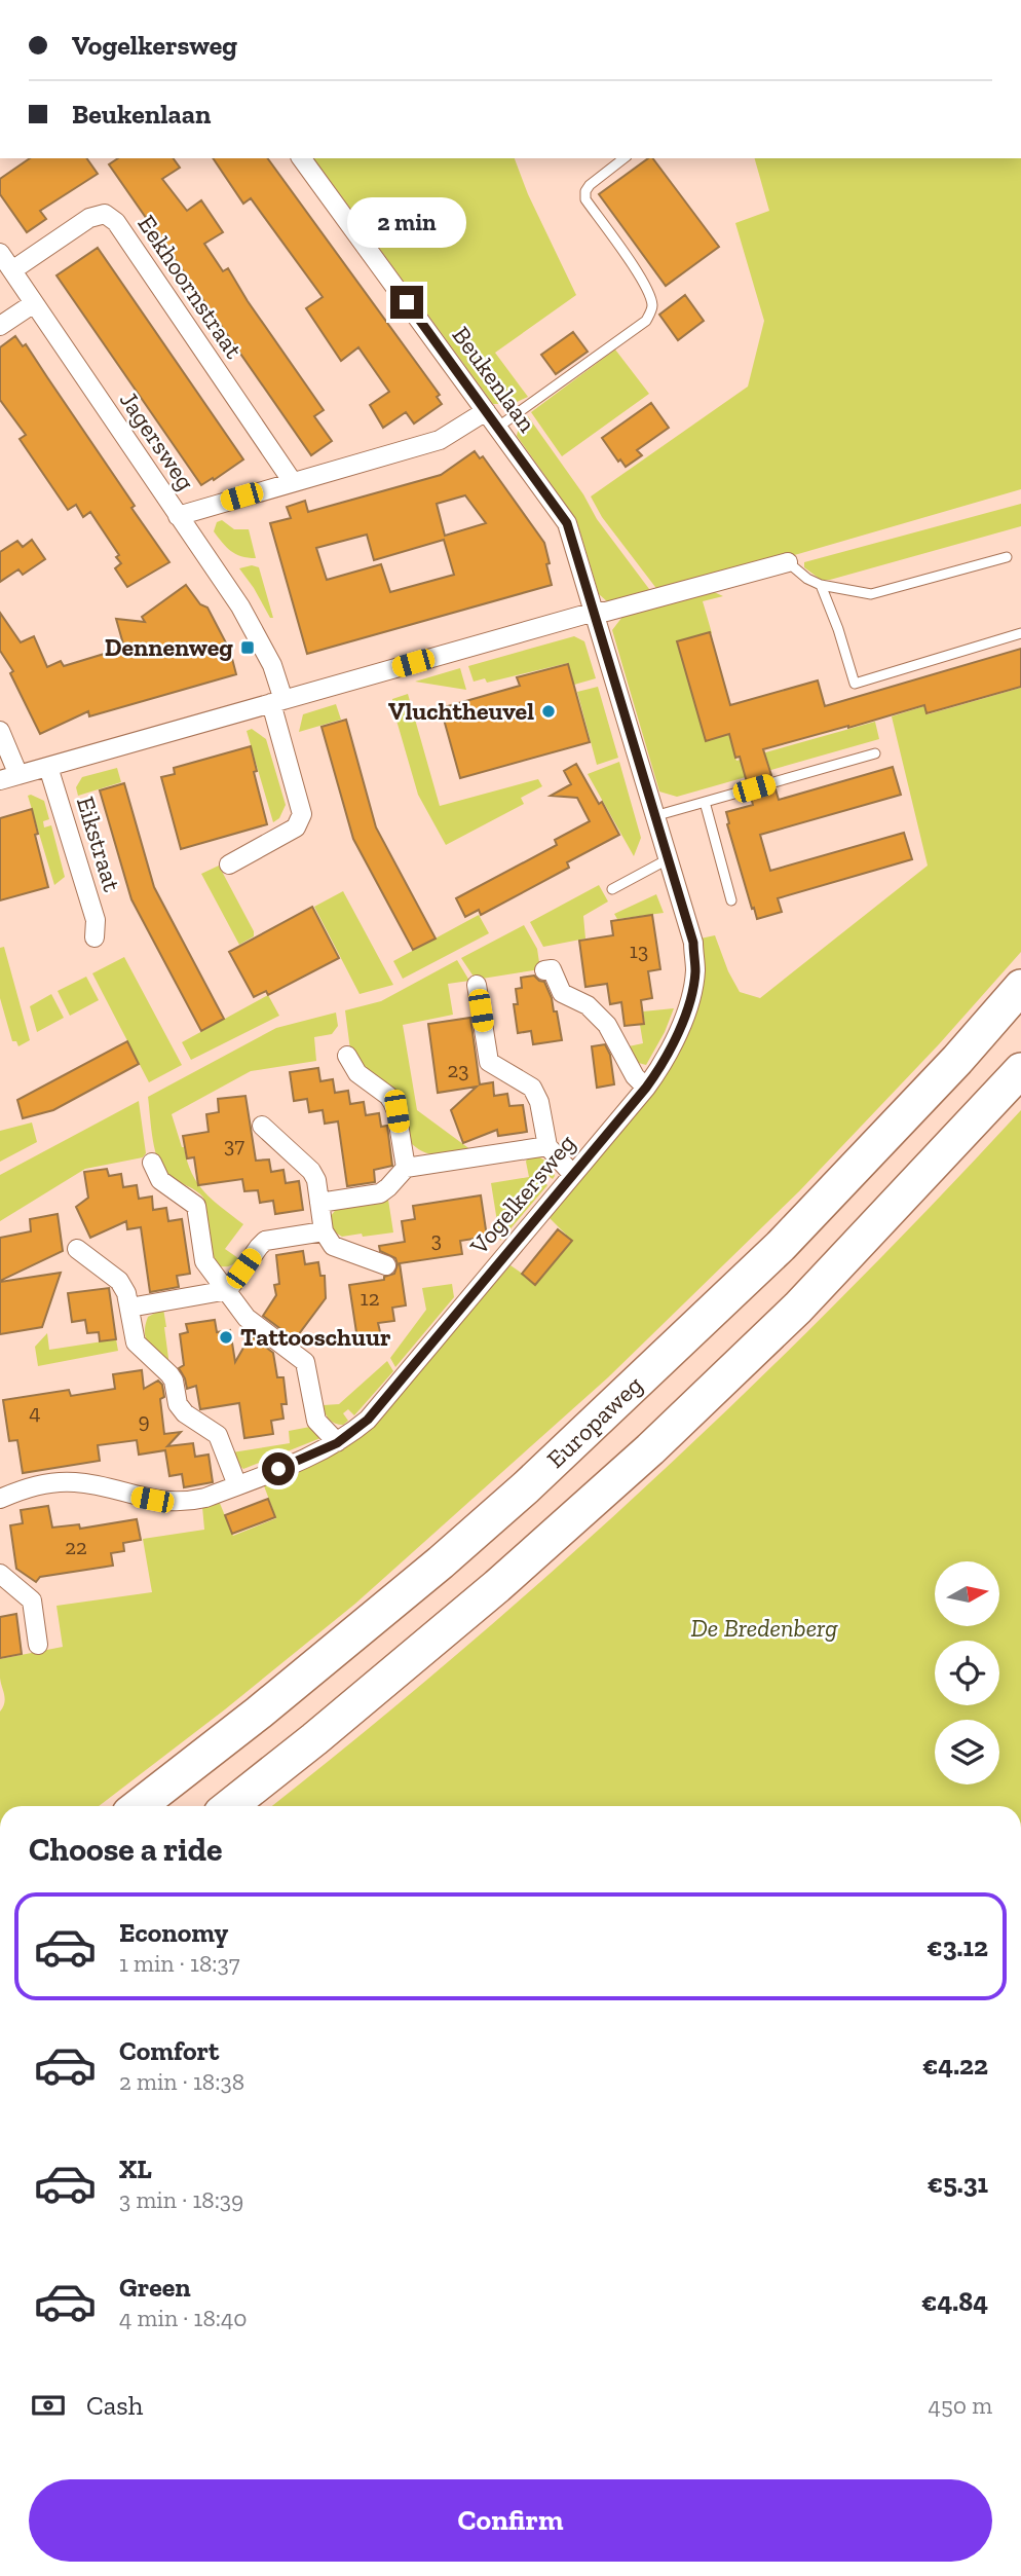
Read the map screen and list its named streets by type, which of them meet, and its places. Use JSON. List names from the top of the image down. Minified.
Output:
{"streets":{"highway":["Europaweg"],"street":["Eekhoornstraat","Beukenlaan","Jagersweg","Eikstraat","Vogelkersweg"]},"crossings":[["Eekhoornstraat","Jagersweg"],["Beukenlaan","Vogelkersweg"]],"parks":["De Bredenberg"],"places":{"transit":["Dennenweg"],"other":["Vluchtheuvel","Tattooschuur"]},"house_numbers":["13","23","37","3","12","4","9","22"],"north":"right","page":{"banner":["Vogelkersweg","Beukenlaan"],"bubble":"2 min","heading":"Choose a ride","list":[{"name":"Economy","note":"1 min · 18:37","value":"€3.12"},{"name":"Comfort","note":"2 min · 18:38","value":"€4.22"},{"name":"XL","note":"3 min · 18:39","value":"€5.31"},{"name":"Green","note":"4 min · 18:40","value":"€4.84"}],"pay":["Cash","450 m"],"buttons":"Confirm"}}
